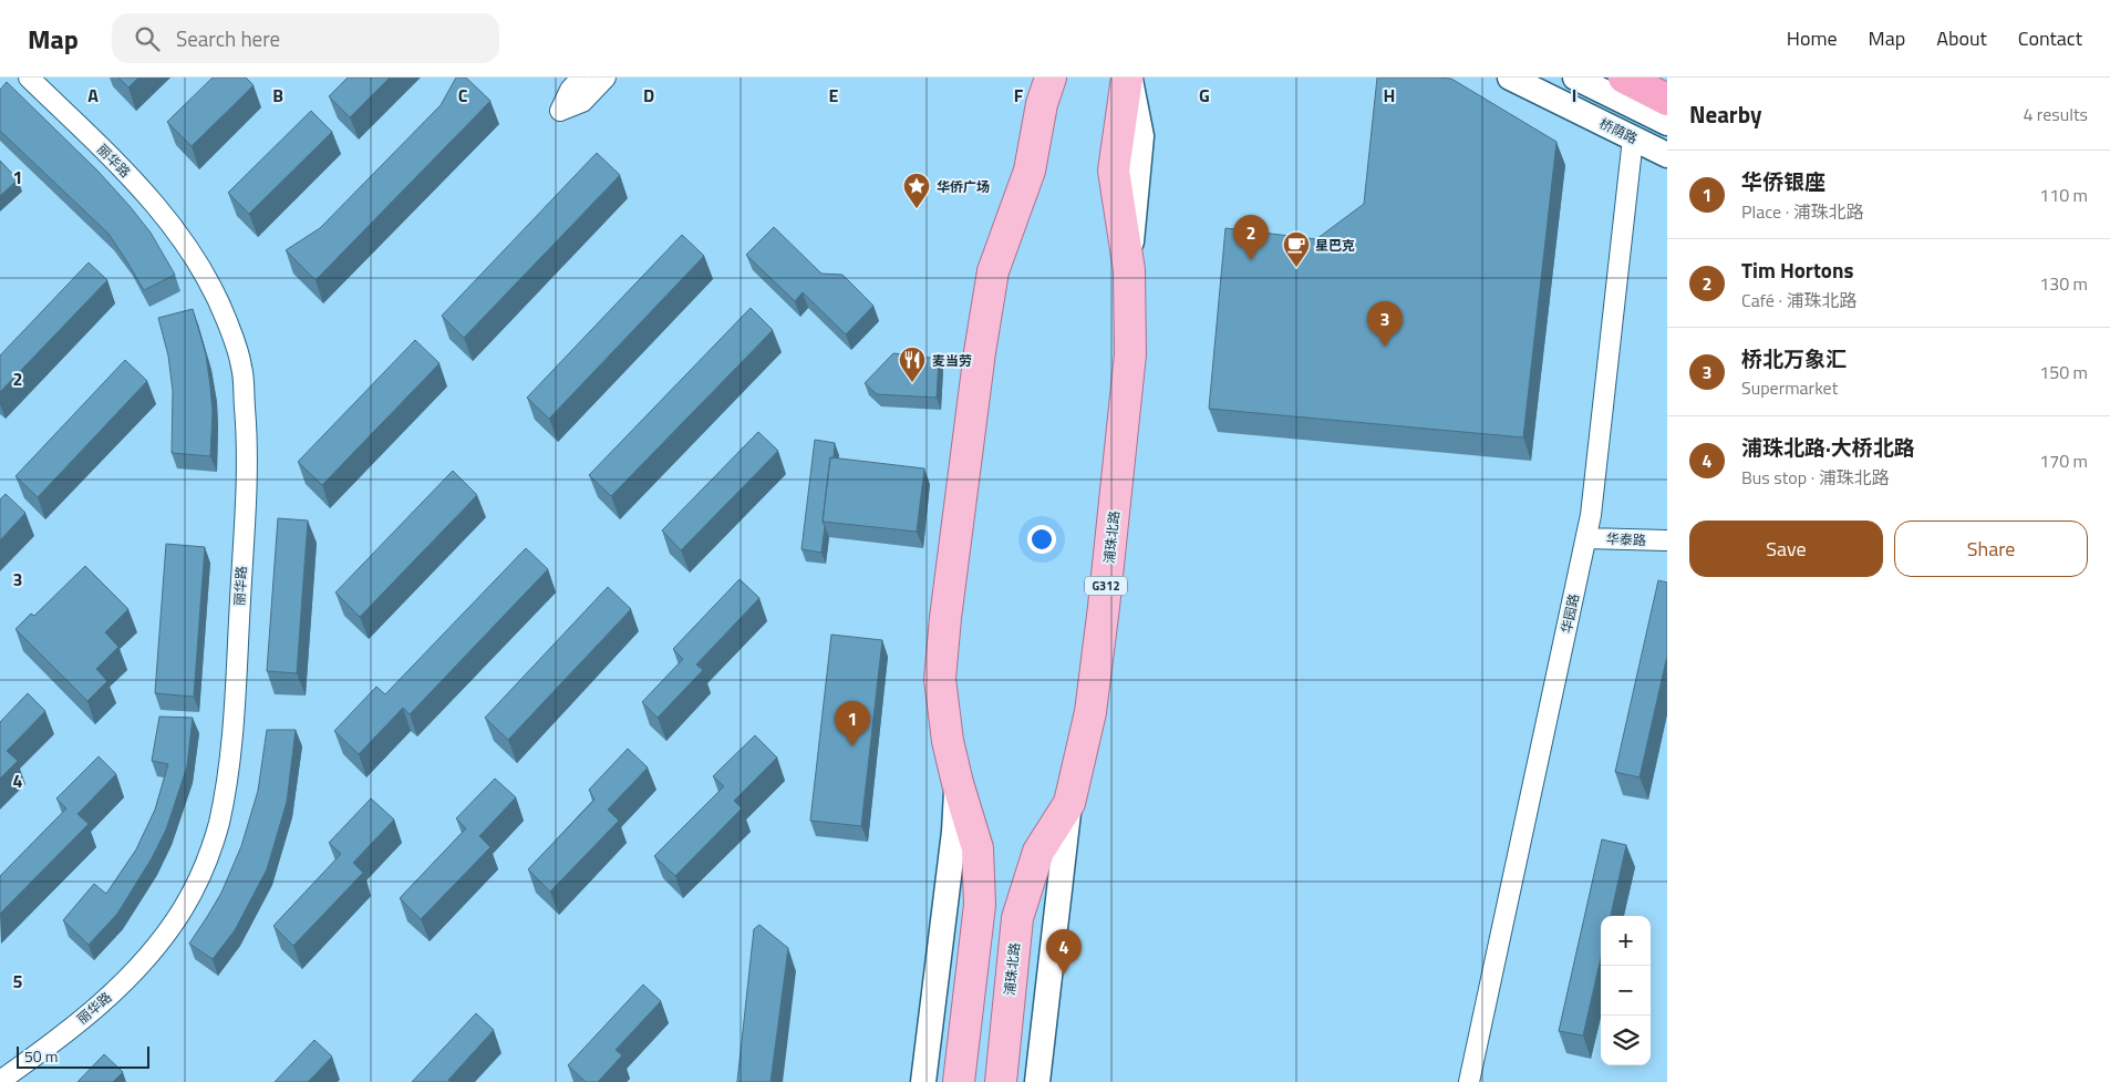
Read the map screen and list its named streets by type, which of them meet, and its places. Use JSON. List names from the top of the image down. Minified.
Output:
{"streets":{"main road":["浦珠北路","G312"],"street":["桥荫路","丽华路","华泰路","华园路"]},"crossings":[["桥荫路","华园路"],["华泰路","华园路"]],"places":{"place":["华侨广场"],"cafe":["星巴克"],"restaurant":["麦当劳"]},"scale_bar":"50 m","page":{"header":"Map","search":"Search here","nav":["Home","Map","About","Contact"],"heading":["Nearby","4 results"],"list":[{"mark":"1","name":"华侨银座","note":"Place · 浦珠北路","value":"110 m"},{"mark":"2","name":"Tim Hortons","note":"Café · 浦珠北路","value":"130 m"},{"mark":"3","name":"桥北万象汇","note":"Supermarket","value":"150 m"},{"mark":"4","name":"浦珠北路·大桥北路","note":"Bus stop · 浦珠北路","value":"170 m"}],"pins":["2","3","1","4"],"buttons":["Save","Share"],"map_buttons":["+","−"],"scale":"50 m"},"grid":{"columns":["A","B","C","D","E","F","G","H","I"],"rows":["1","2","3","4","5"]}}
